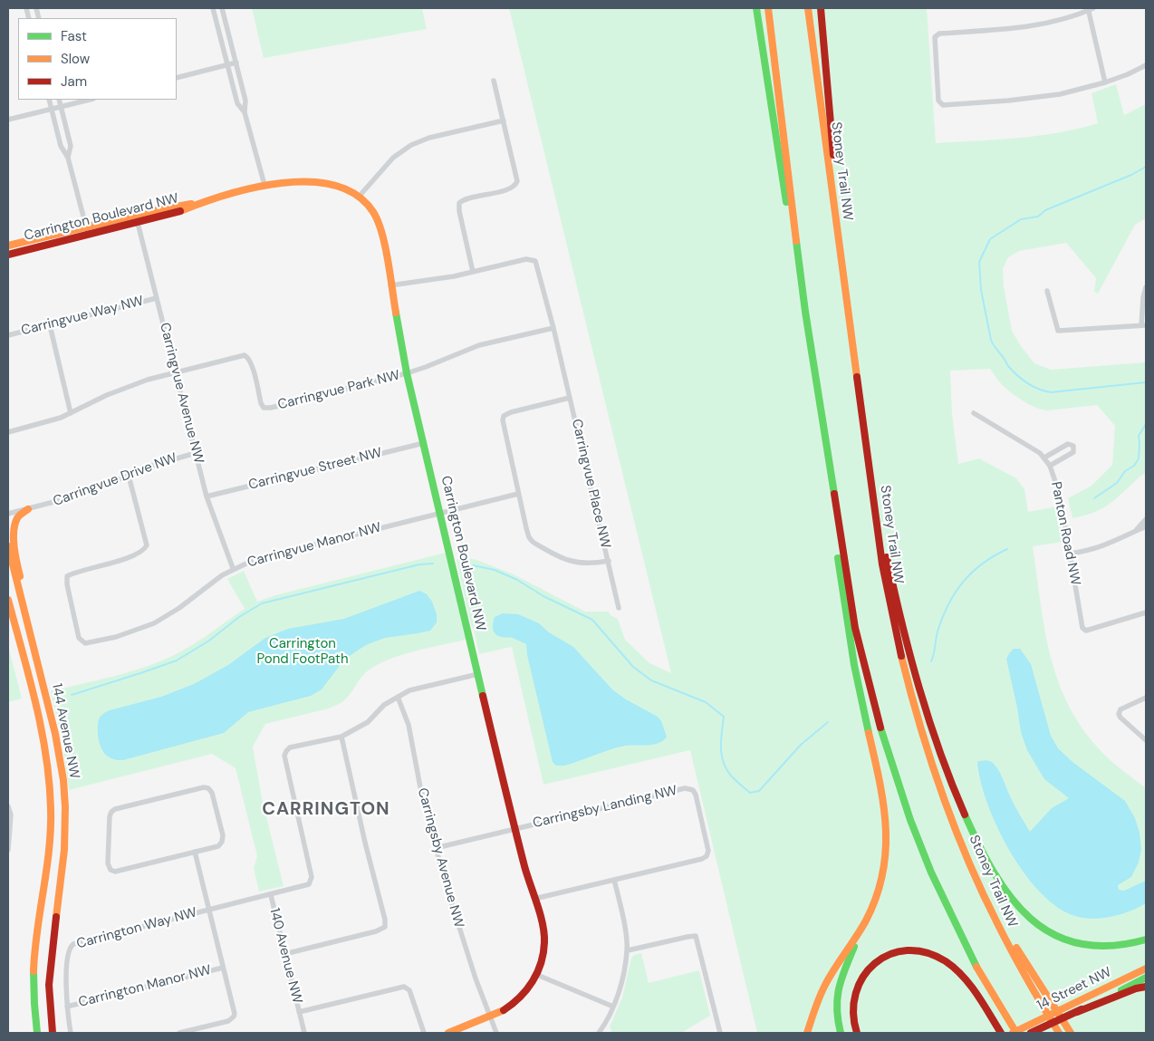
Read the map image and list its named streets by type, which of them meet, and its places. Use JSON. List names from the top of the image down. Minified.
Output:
{"streets":{"main road":["Stoney Trail NW","Carrington Boulevard NW","144 Avenue NW","14 Street NW"],"street":["Carringvue Way NW","Carringvue Park NW","Carringvue Avenue NW","Carringvue Street NW","Carringvue Drive NW","Carringvue Place NW","Panton Road NW","Carringvue Manor NW","Carringsby Landing NW","Carringsby Avenue NW","Carrington Way NW","140 Avenue NW","Carrington Manor NW"]},"crossings":[["Carrington Boulevard NW","Carringvue Park NW"],["Carrington Boulevard NW","Carringvue Avenue NW"],["Carrington Boulevard NW","Carringvue Street NW"],["Carrington Boulevard NW","Carringvue Place NW"],["Carrington Boulevard NW","Carringvue Manor NW"],["Carrington Boulevard NW","Carringsby Landing NW"],["Carrington Boulevard NW","Carringsby Avenue NW"],["Carringvue Way NW","Carringvue Avenue NW"],["Carringvue Park NW","Carringvue Avenue NW"],["Carringvue Avenue NW","Carringvue Street NW"],["Carringvue Avenue NW","Carringvue Drive NW"],["Carringvue Avenue NW","Carringvue Manor NW"],["Carringvue Drive NW","Carringvue Manor NW"],["Carringvue Place NW","Carringvue Manor NW"],["Carrington Way NW","140 Avenue NW"],["Carrington Way NW","Carrington Manor NW"]],"districts":["CARRINGTON"],"parks":["Carrington Pond FootPath"],"legend":["Fast","Slow","Jam"]}
